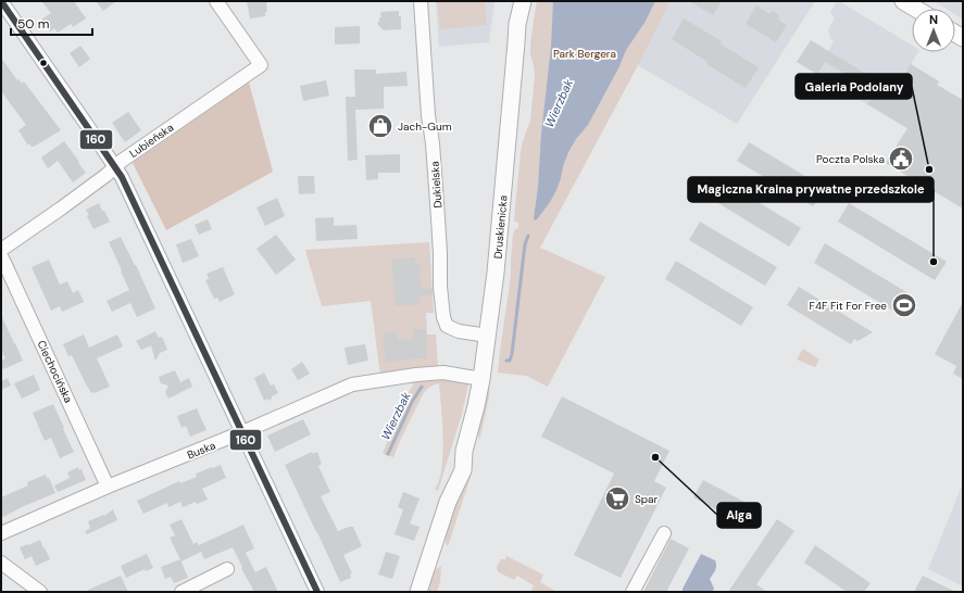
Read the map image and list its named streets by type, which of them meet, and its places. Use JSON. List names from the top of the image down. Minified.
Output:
{"streets":{"street":["Lubieńska","Dukielska","Druskienicka","Ciechocińska","Buska"]},"crossings":[["Dukielska","Druskienicka"],["Druskienicka","Buska"],["Ciechocińska","Buska"]],"water":["Wierzbak"],"parks":["Park Bergera"],"places":{"shop":["Jach-Gum"],"public building":["Poczta Polska"],"other":["Galeria Podolany","Magiczna Kraina prywatne przedszkole","Alga"],"sports":["F4F Fit For Free"],"supermarket":["Spar"]},"lines":["transit line 160"],"scale_bar":"50 m","north":"top"}
